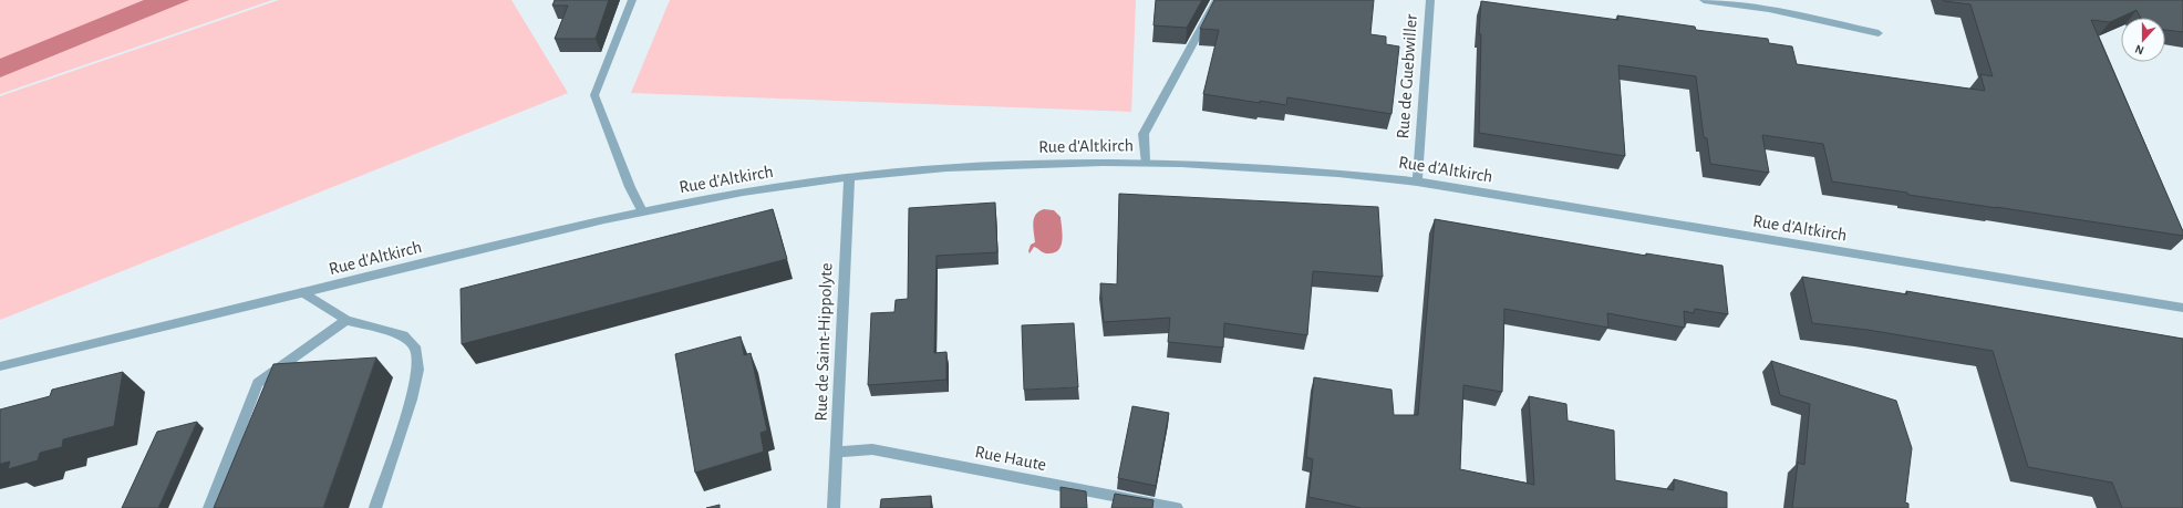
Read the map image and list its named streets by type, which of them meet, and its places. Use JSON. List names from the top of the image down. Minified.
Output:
{"streets":{"street":["Rue de Guebwiller","Rue d'Altkirch","Rue de Saint-Hippolyte","Rue Haute"]},"crossings":[["Rue de Guebwiller","Rue d'Altkirch"],["Rue d'Altkirch","Rue de Saint-Hippolyte"],["Rue de Saint-Hippolyte","Rue Haute"]],"north":"bottom"}
